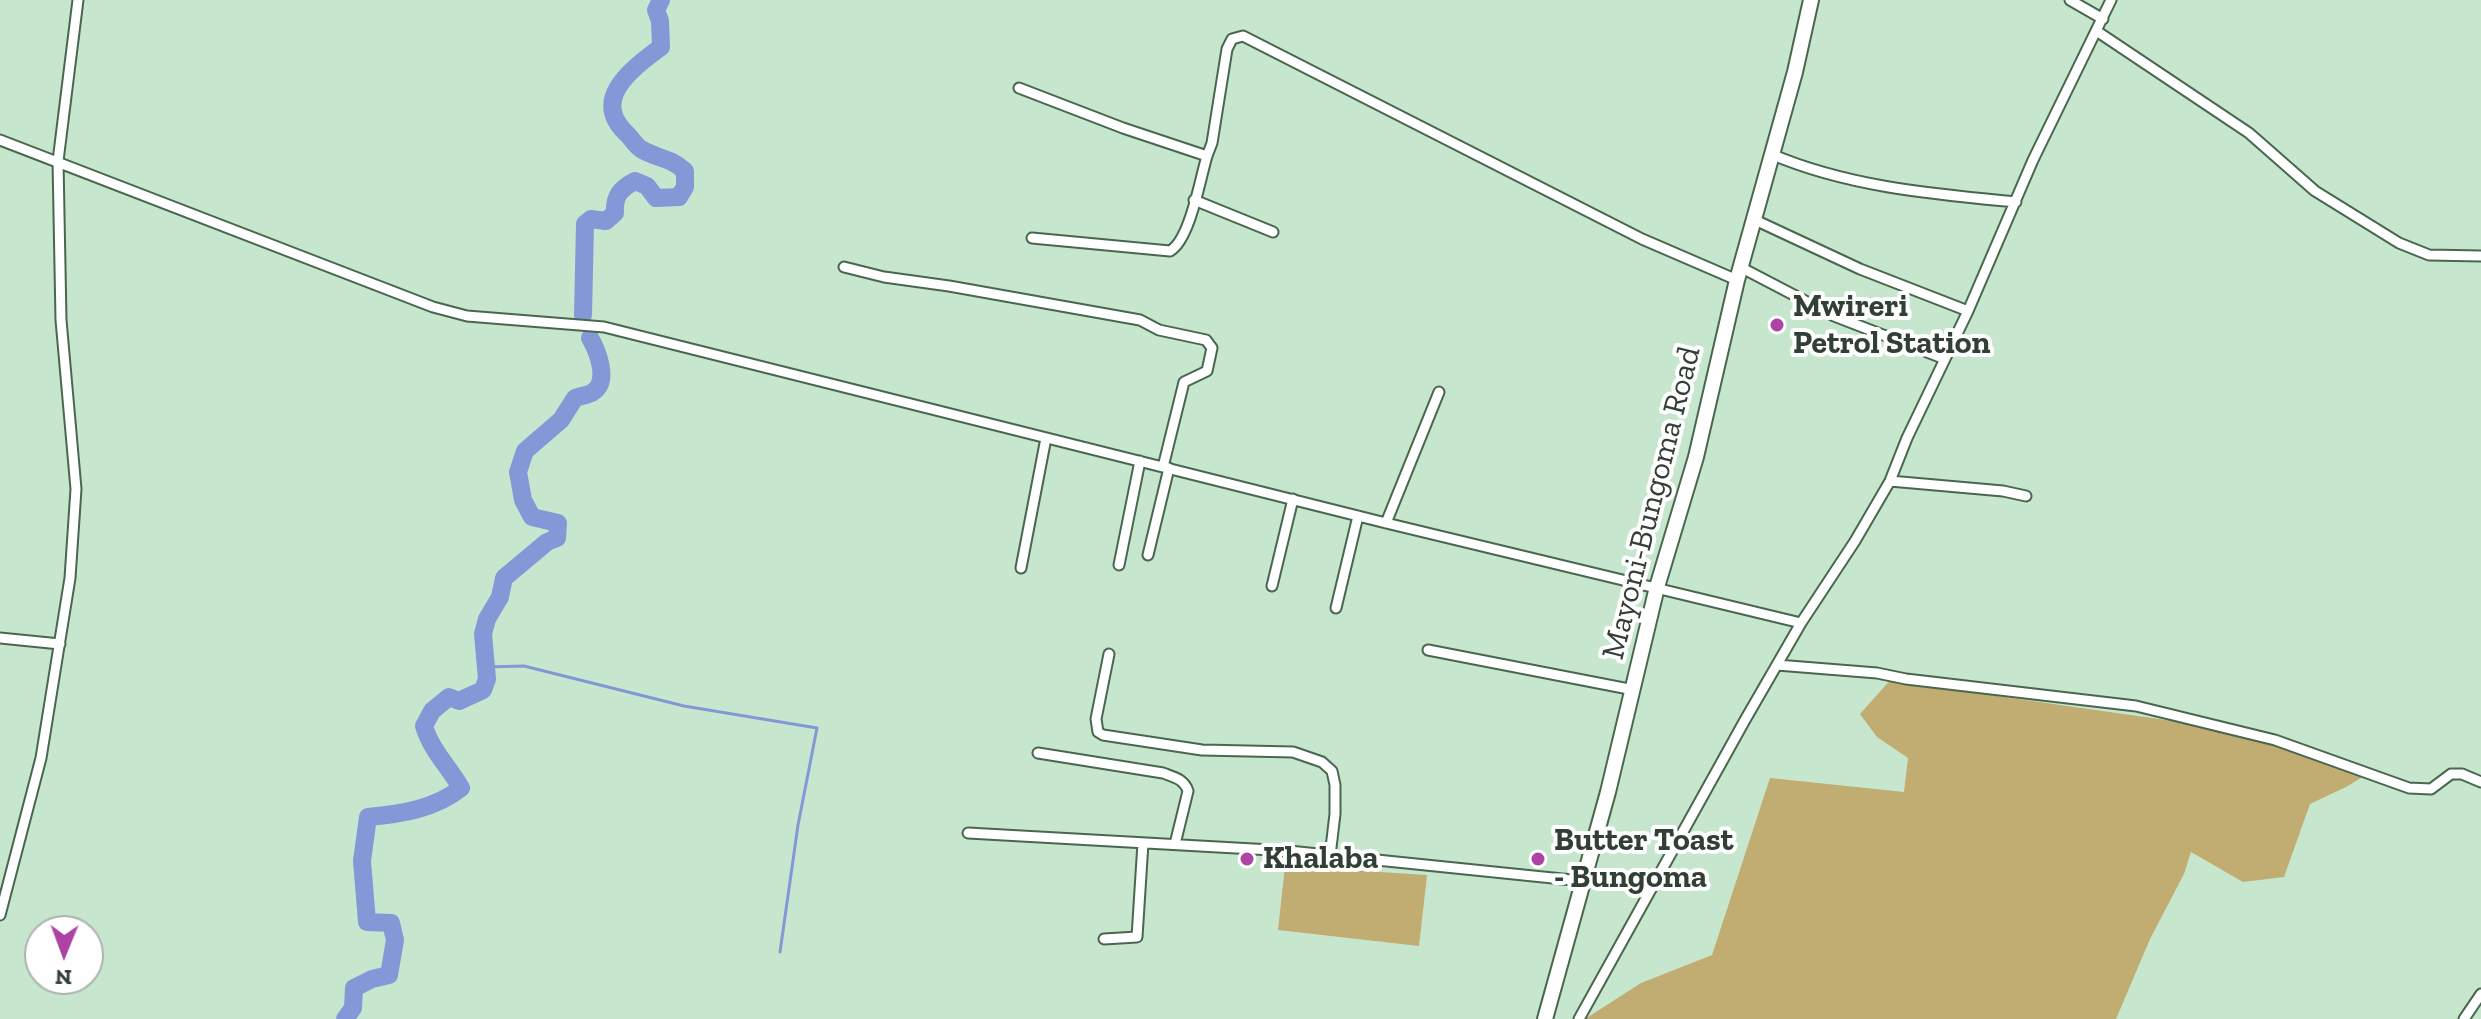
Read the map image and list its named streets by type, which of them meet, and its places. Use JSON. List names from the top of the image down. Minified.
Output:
{"streets":{"main road":["Mayoni-Bungoma Road"]},"places":["Mwireri Petrol Station","Khalaba","Butter Toast - Bungoma"],"north":"bottom"}
